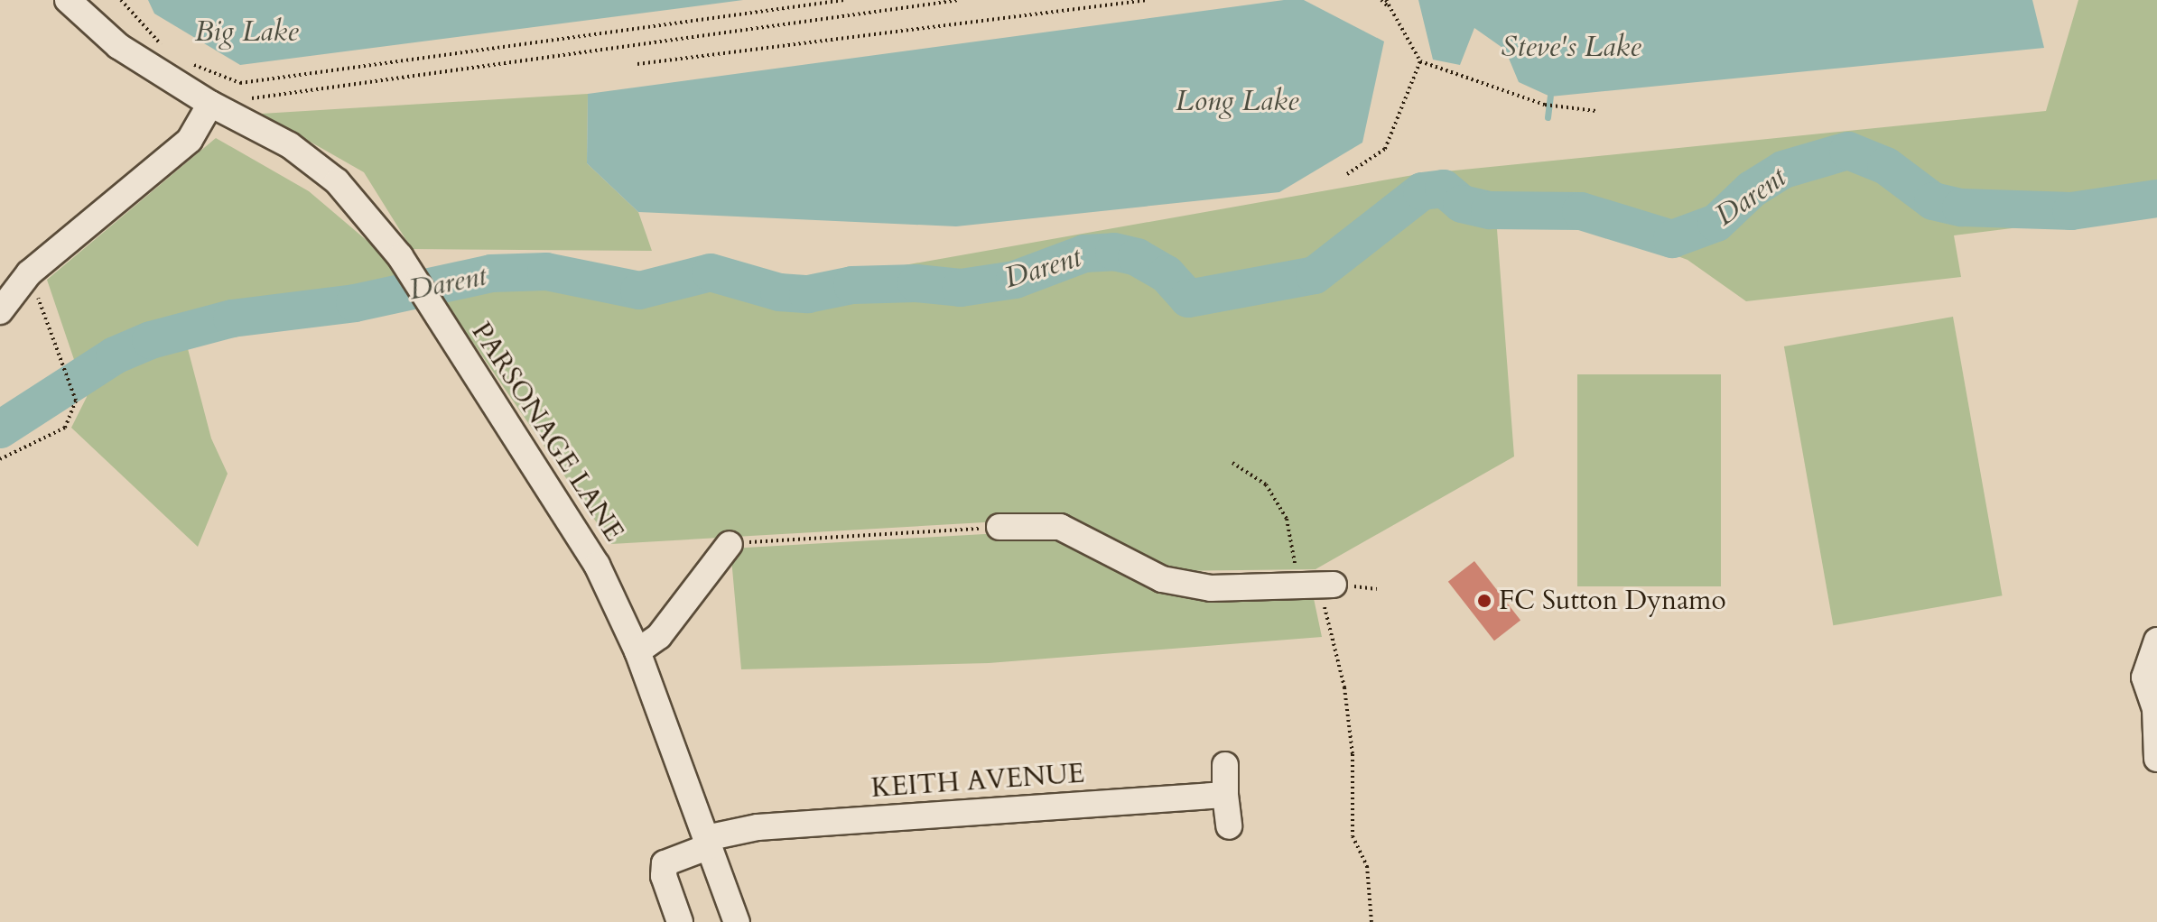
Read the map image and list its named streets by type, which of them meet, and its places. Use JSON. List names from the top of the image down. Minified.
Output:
{"streets":{"street":["PARSONAGE LANE","KEITH AVENUE"]},"crossings":[["PARSONAGE LANE","KEITH AVENUE"]],"water":["Big Lake","Steve's Lake","Long Lake","Darent"],"places":["FC Sutton Dynamo"]}
